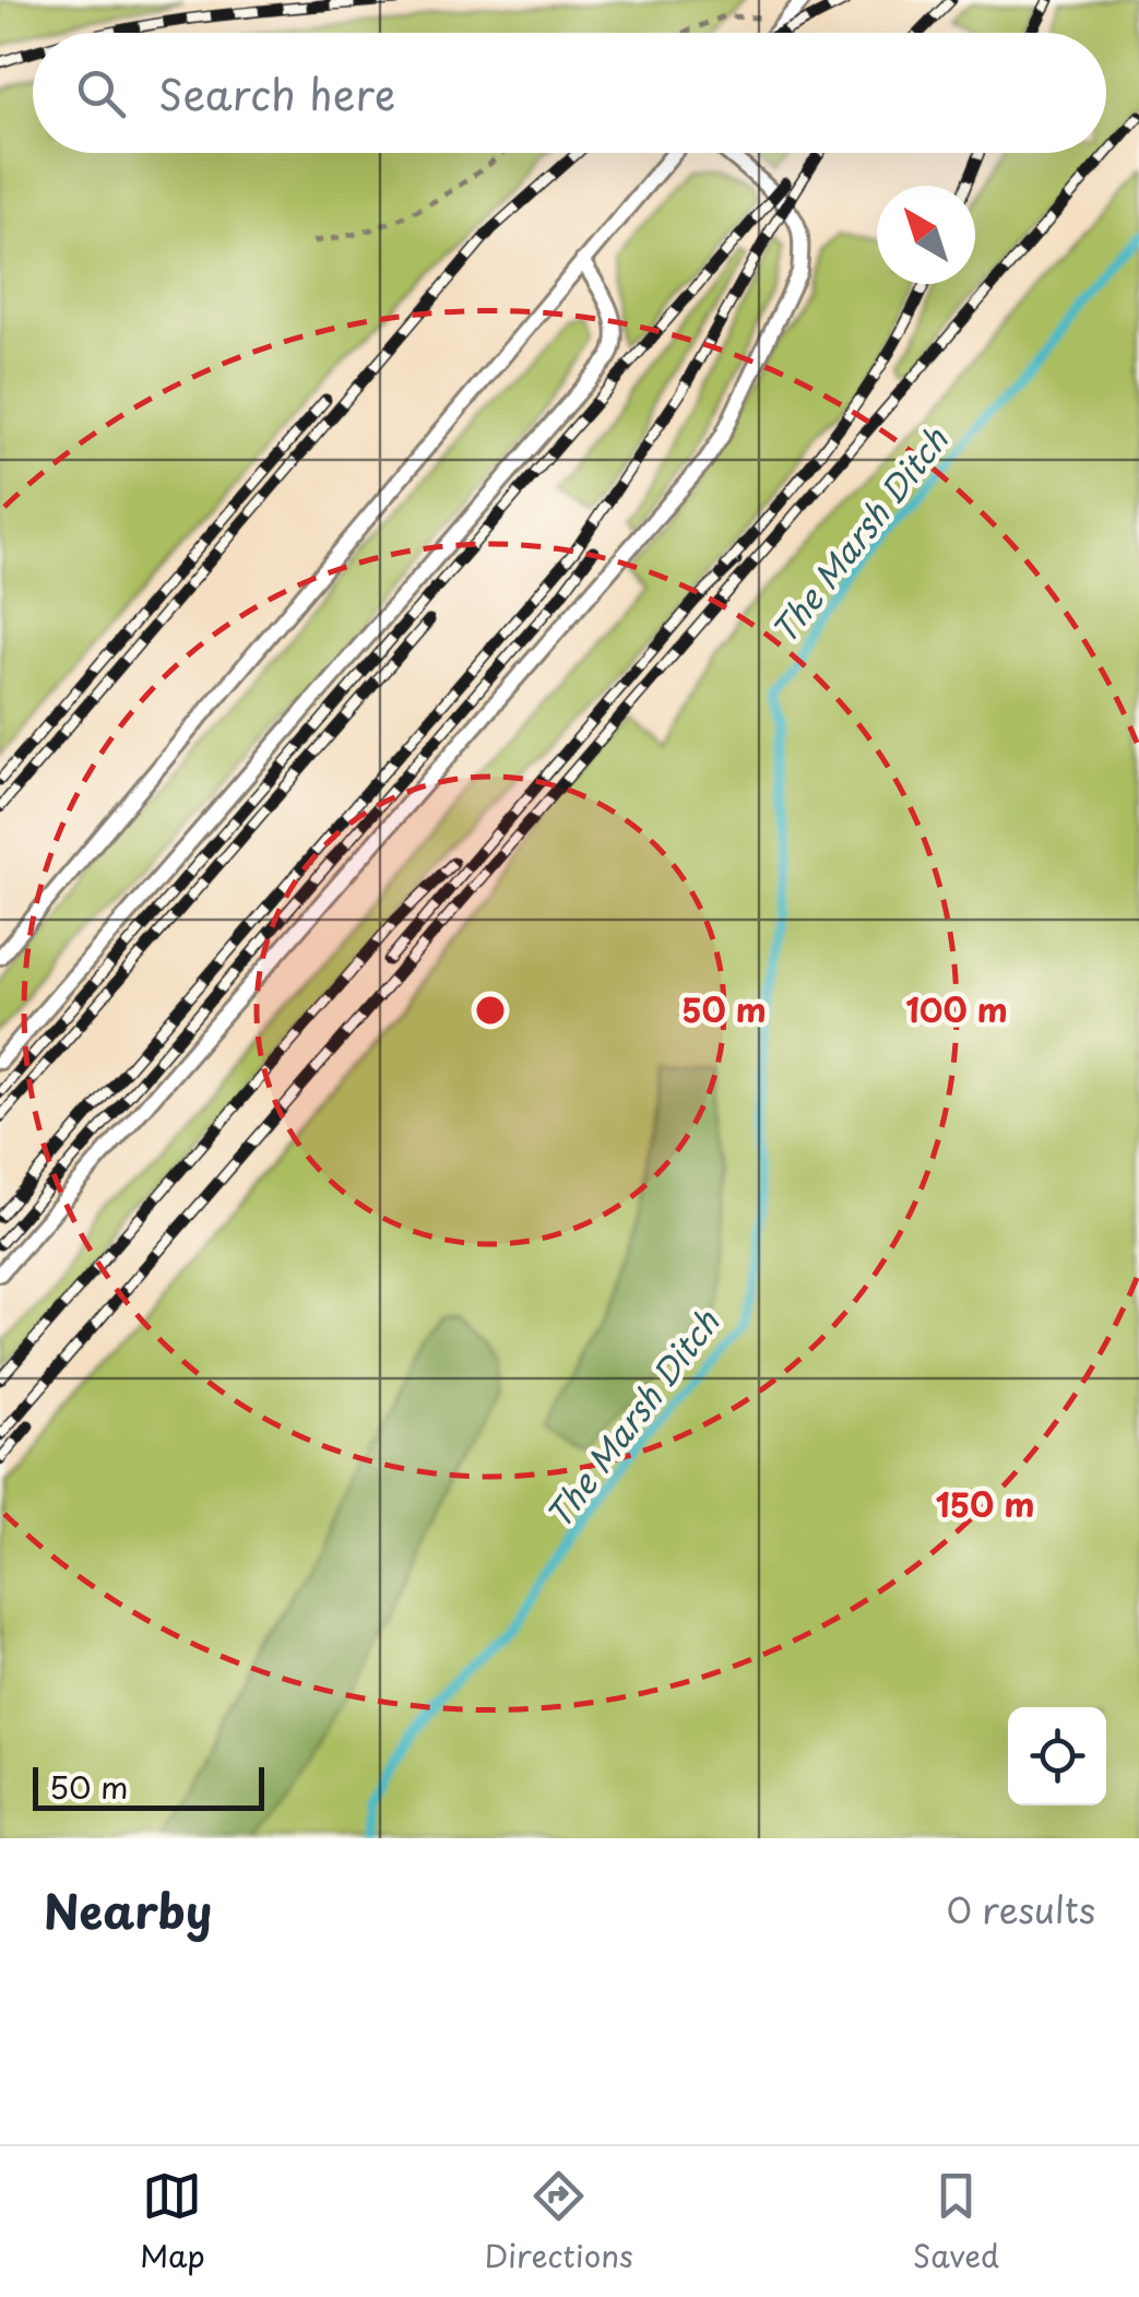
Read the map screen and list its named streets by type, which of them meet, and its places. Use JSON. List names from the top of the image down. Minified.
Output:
{"water":["The Marsh Ditch"],"scale_bar":"50 m","north":"top left","page":{"search":"Search here","scale":"50 m","heading":["Nearby","0 results"],"nav":["Map","Directions","Saved"]},"rings":["50 m","100 m","150 m"]}
